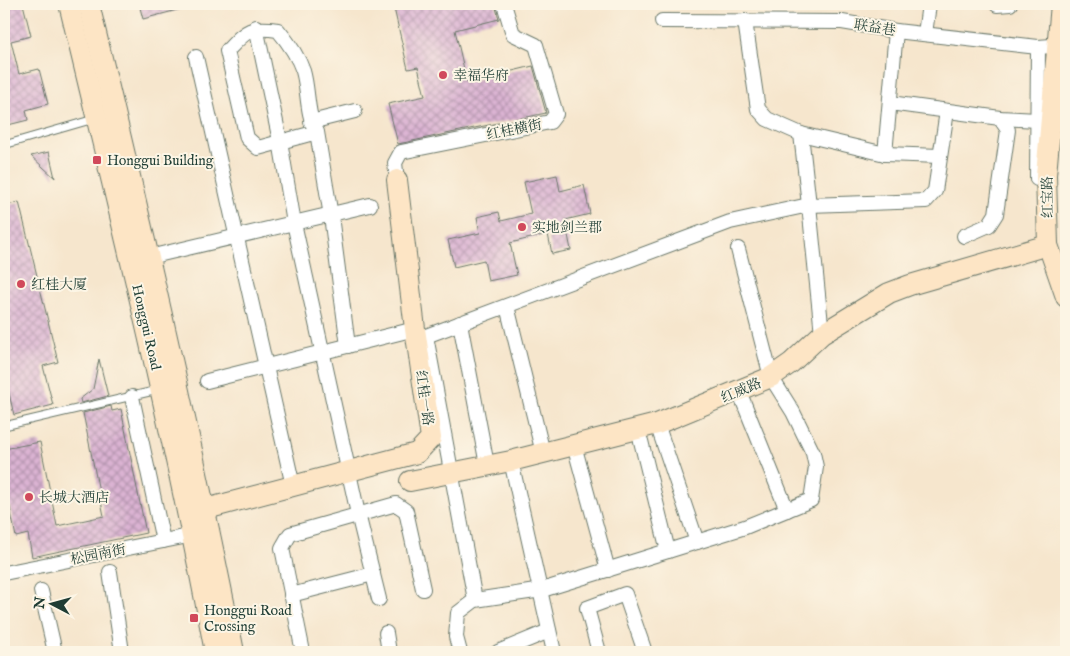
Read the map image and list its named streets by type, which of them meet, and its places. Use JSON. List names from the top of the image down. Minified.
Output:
{"streets":{"street":["联益巷","红桂横街","红宝路","Honggui Road","红威路","红桂一路","松园南街"]},"crossings":[["联益巷","红宝路"],["红桂横街","红桂一路"],["红宝路","红威路"],["Honggui Road","红桂一路"],["Honggui Road","松园南街"]],"places":{"other":["幸福华府","实地剑兰郡","红桂大厦","长城大酒店"],"transit":["Honggui Building","Honggui Road Crossing"]},"north":"left"}
